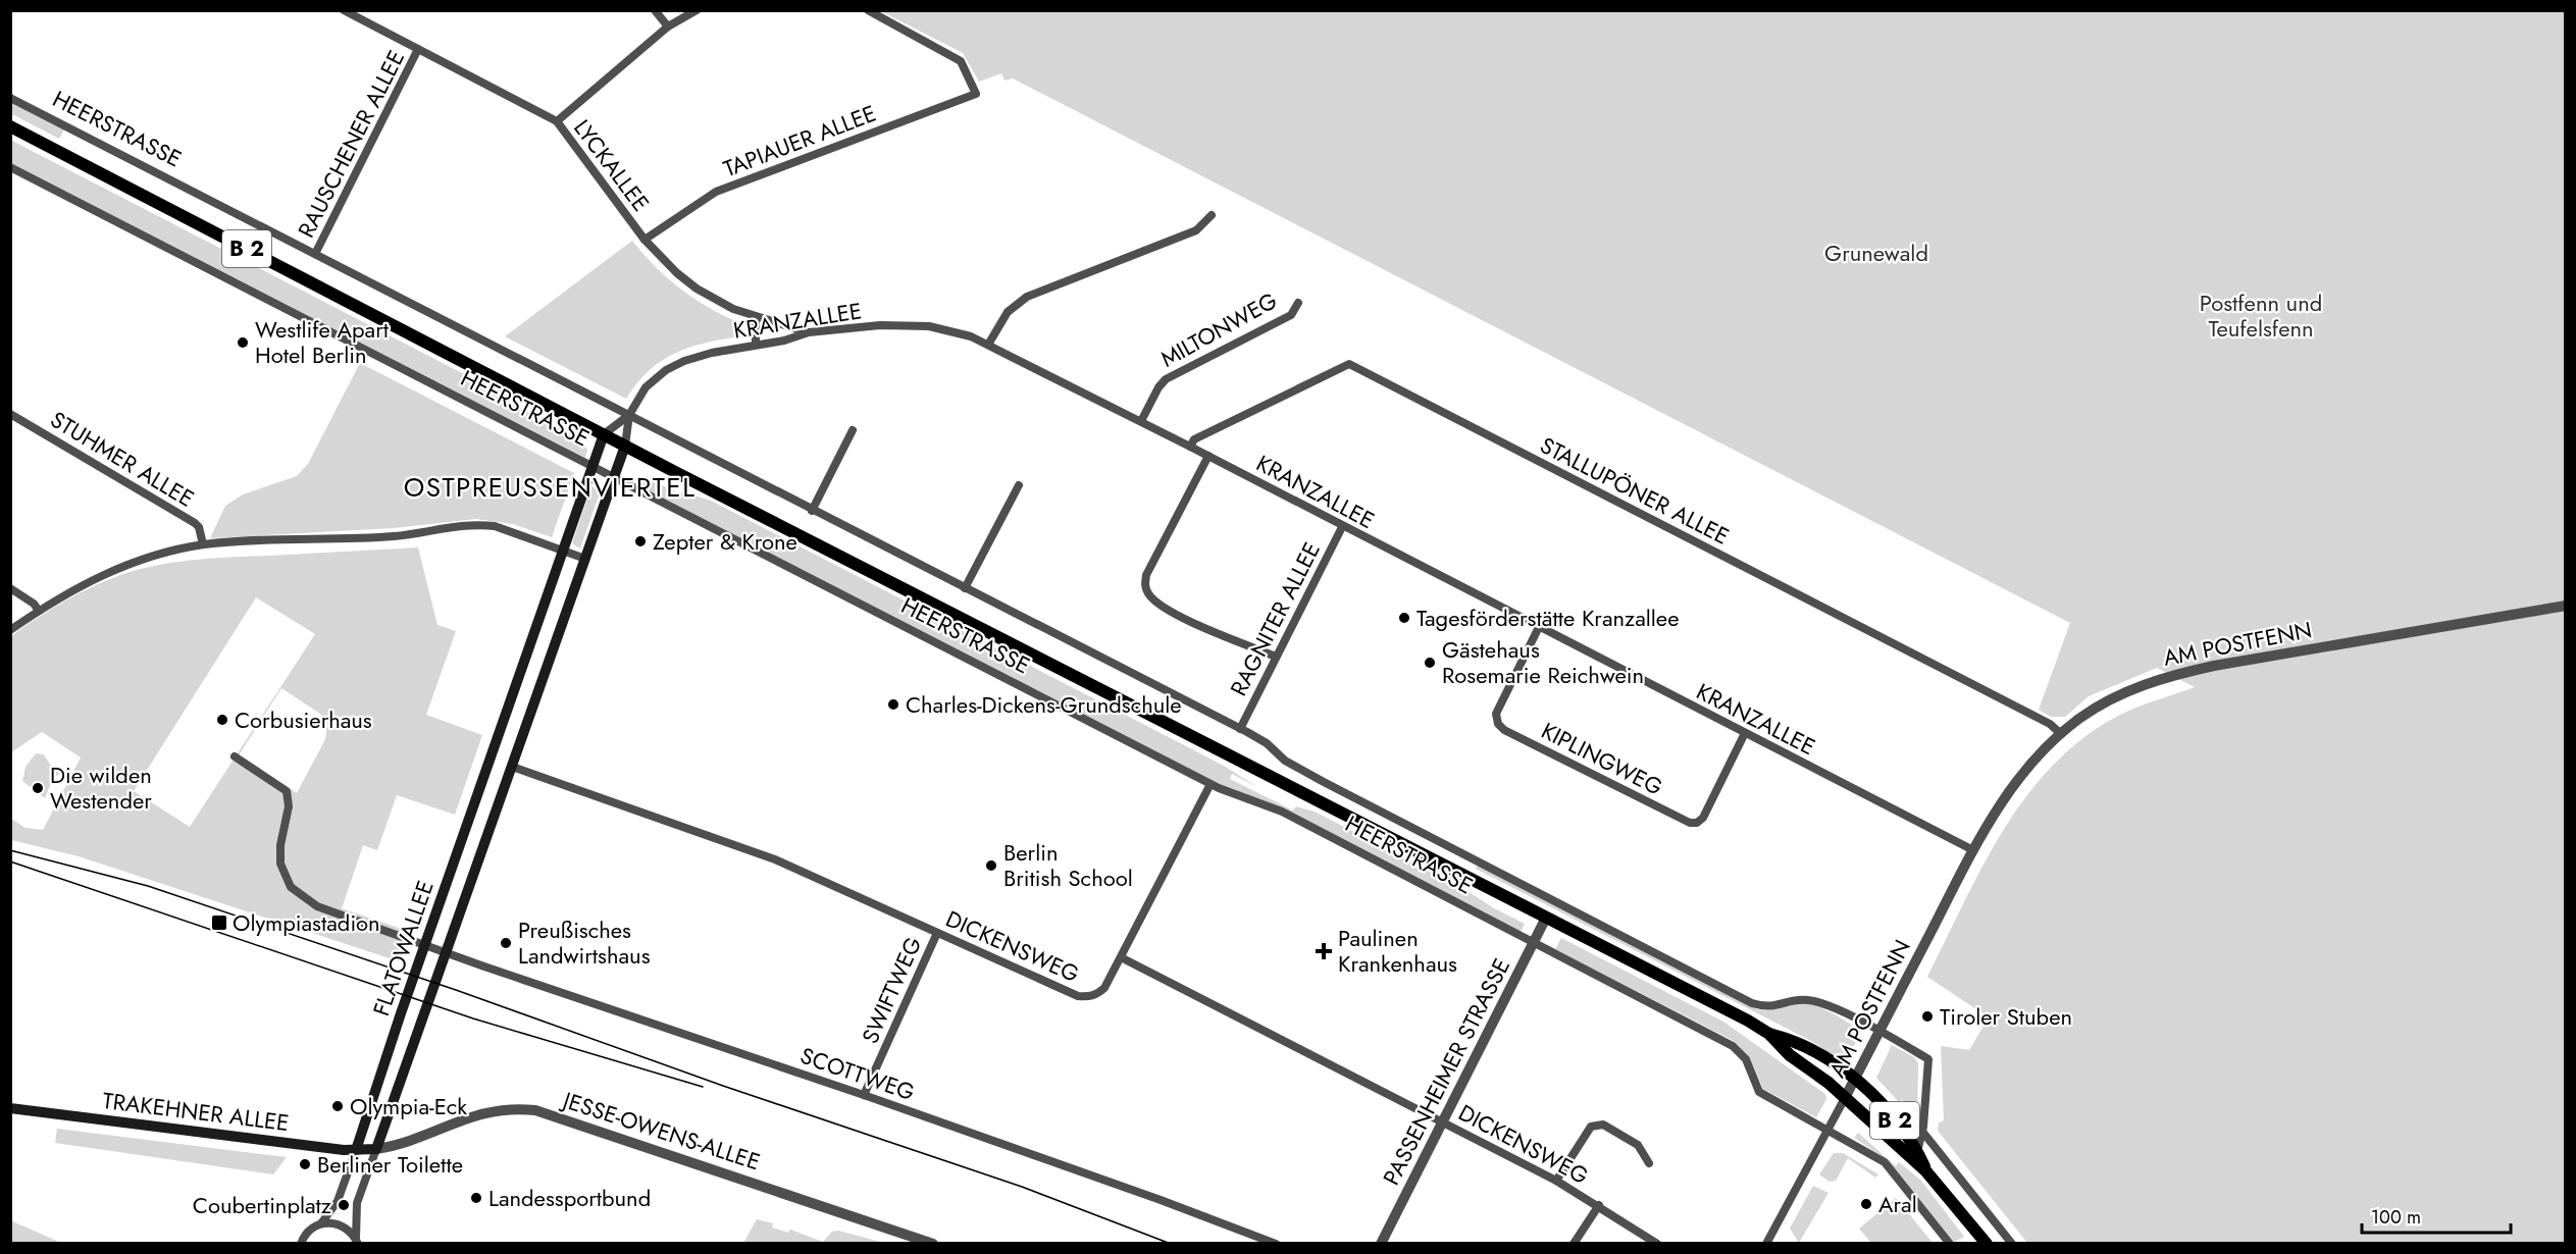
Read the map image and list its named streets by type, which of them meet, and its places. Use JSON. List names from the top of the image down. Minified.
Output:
{"streets":{"main road":["HEERSTRASSE","B 2","FLATOWALLEE","TRAKEHNER ALLEE"],"street":["TAPIAUER ALLEE","RAUSCHENER ALLEE","LYCKALLEE","KRANZALLEE","MILTONWEG","STUHMER ALLEE","STALLUPÖNER ALLEE","RAGNITER ALLEE","AM POSTFENN","KIPLINGWEG","DICKENSWEG","SWIFTWEG","PASSENHEIMER STRASSE","SCOTTWEG","JESSE-OWENS-ALLEE"]},"crossings":[["HEERSTRASSE","RAUSCHENER ALLEE"],["HEERSTRASSE","KRANZALLEE"],["HEERSTRASSE","RAGNITER ALLEE"],["HEERSTRASSE","AM POSTFENN"],["HEERSTRASSE","FLATOWALLEE"],["HEERSTRASSE","PASSENHEIMER STRASSE"],["TAPIAUER ALLEE","LYCKALLEE"],["RAUSCHENER ALLEE","LYCKALLEE"],["LYCKALLEE","KRANZALLEE"],["KRANZALLEE","MILTONWEG"],["KRANZALLEE","STALLUPÖNER ALLEE"],["KRANZALLEE","RAGNITER ALLEE"],["KRANZALLEE","AM POSTFENN"],["KRANZALLEE","KIPLINGWEG"],["STALLUPÖNER ALLEE","AM POSTFENN"],["DICKENSWEG","FLATOWALLEE"],["DICKENSWEG","SWIFTWEG"],["DICKENSWEG","PASSENHEIMER STRASSE"],["FLATOWALLEE","SCOTTWEG"],["FLATOWALLEE","TRAKEHNER ALLEE"],["FLATOWALLEE","JESSE-OWENS-ALLEE"],["SWIFTWEG","SCOTTWEG"],["TRAKEHNER ALLEE","JESSE-OWENS-ALLEE"]],"districts":["OSTPREUSSENVIERTEL"],"parks":["Grunewald","Postfenn und Teufelsfenn"],"places":{"other":["Westlife Apart Hotel Berlin","Zepter & Krone","Tagesförderstätte Kranzallee","Gästehaus Rosemarie Reichwein","Charles-Dickens-Grundschule","Corbusierhaus","Die wilden Westender","Berlin British School","Preußisches Landwirtshaus","Tiroler Stuben","Olympia-Eck","Berliner Toilette","Landessportbund","Aral","Coubertinplatz"],"transit":["Olympiastadion"],"health":["Paulinen Krankenhaus"]},"scale_bar":"100 m"}
